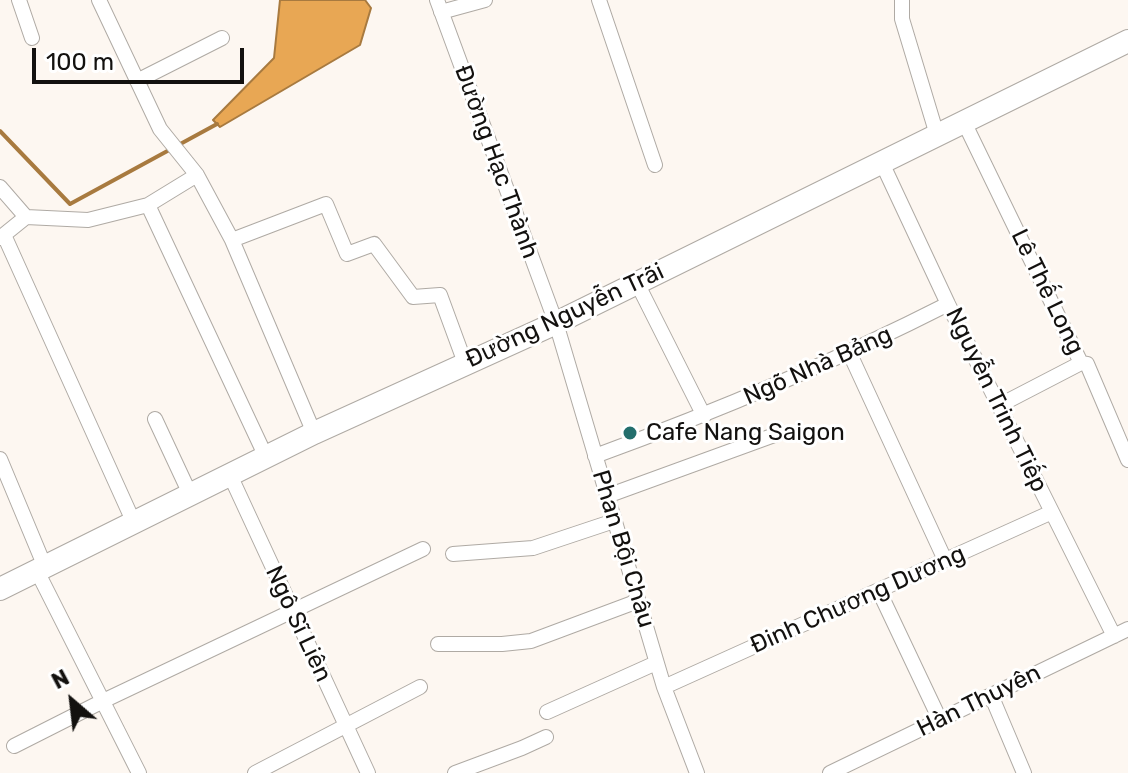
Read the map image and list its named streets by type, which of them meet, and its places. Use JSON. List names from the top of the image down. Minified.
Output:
{"streets":{"highway":["Đường Nguyễn Trãi"],"street":["Đường Hạc Thành","Lê Thế Long","Ngõ Nhà Bảng","Nguyễn Trinh Tiếp","Phan Bội Châu","Đinh Chương Dương","Ngô Sĩ Liên","Hàn Thuyên"]},"crossings":[["Đường Hạc Thành","Đường Nguyễn Trãi"],["Đường Hạc Thành","Phan Bội Châu"],["Lê Thế Long","Đường Nguyễn Trãi"],["Đường Nguyễn Trãi","Nguyễn Trinh Tiếp"],["Đường Nguyễn Trãi","Phan Bội Châu"],["Đường Nguyễn Trãi","Ngô Sĩ Liên"],["Ngõ Nhà Bảng","Nguyễn Trinh Tiếp"],["Ngõ Nhà Bảng","Phan Bội Châu"],["Nguyễn Trinh Tiếp","Đinh Chương Dương"],["Nguyễn Trinh Tiếp","Hàn Thuyên"],["Phan Bội Châu","Đinh Chương Dương"]],"places":["Cafe Nang Saigon"],"scale_bar":"100 m","north":"top left"}
